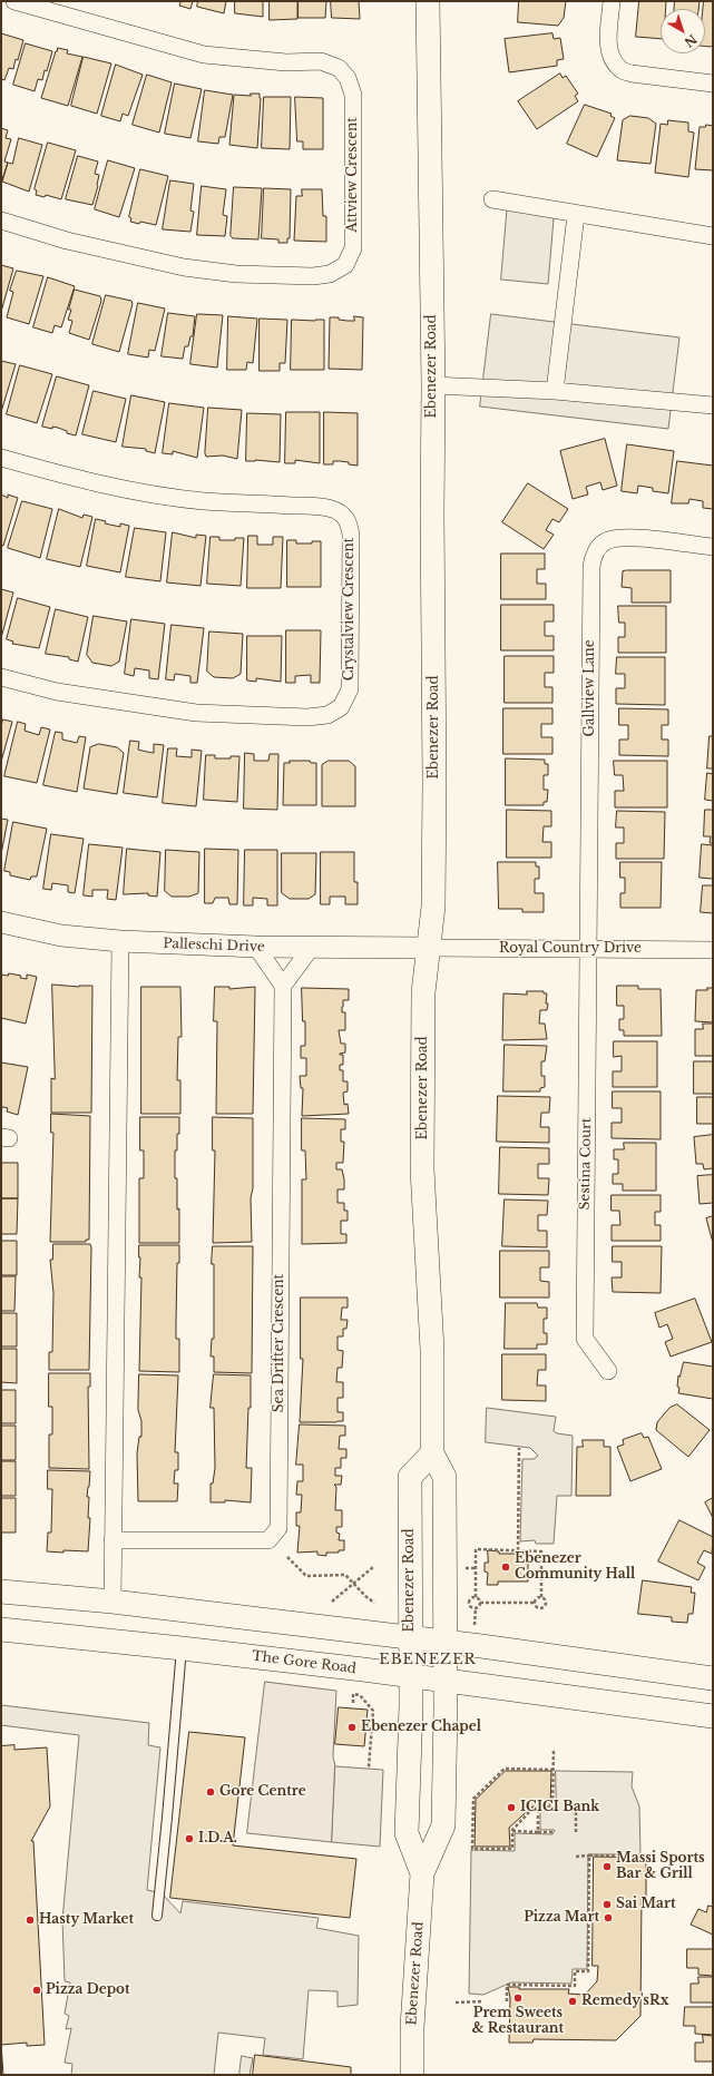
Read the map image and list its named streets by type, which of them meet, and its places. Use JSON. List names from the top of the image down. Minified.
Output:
{"streets":{"main road":["Ebenezer Road","The Gore Road"],"street":["Attview Crescent","Crystalview Crescent","Gallview Lane","Palleschi Drive","Royal Country Drive","Sestina Court","Sea Drifter Crescent"]},"crossings":[["Ebenezer Road","Palleschi Drive"],["Ebenezer Road","Royal Country Drive"],["Ebenezer Road","The Gore Road"],["Gallview Lane","Royal Country Drive"],["Gallview Lane","Sestina Court"],["Palleschi Drive","Royal Country Drive"],["Royal Country Drive","Sestina Court"]],"districts":["EBENEZER"],"places":["Ebenezer Community Hall","Ebenezer Chapel","Gore Centre","ICICI Bank","I.D.A.","Massi Sports Bar & Grill","Sai Mart","Pizza Mart","Hasty Market","Pizza Depot","Prem Sweets & Restaurant","Remedy'sRx"],"north":"bottom right"}
